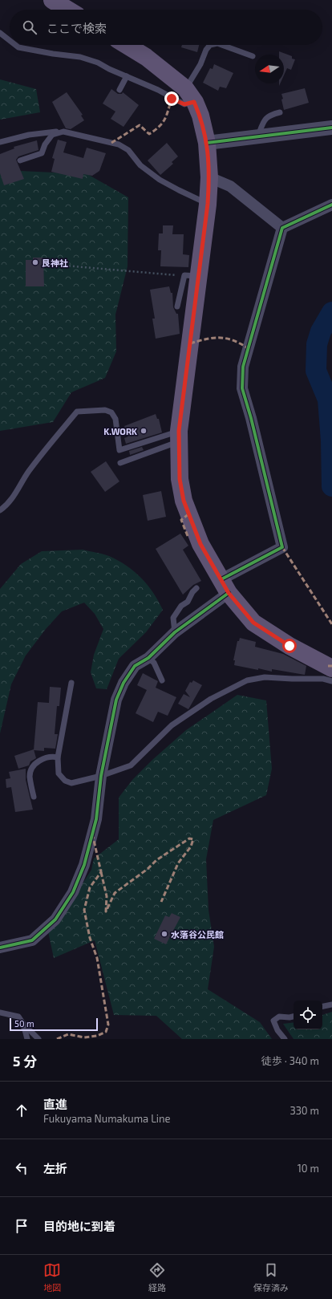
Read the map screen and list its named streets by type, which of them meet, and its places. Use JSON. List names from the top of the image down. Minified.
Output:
{"places":["艮神社","K.WORK","水落谷公民館"],"scale_bar":"50 m","north":"left","page":{"search":"ここで検索","scale":"50 m","heading":["5 分","徒歩 · 340 m"],"list":[["直進","Fukuyama Numakuma Line","330 m"],["左折","10 m"],"目的地に到着"],"nav":["地図","経路","保存済み"]}}
